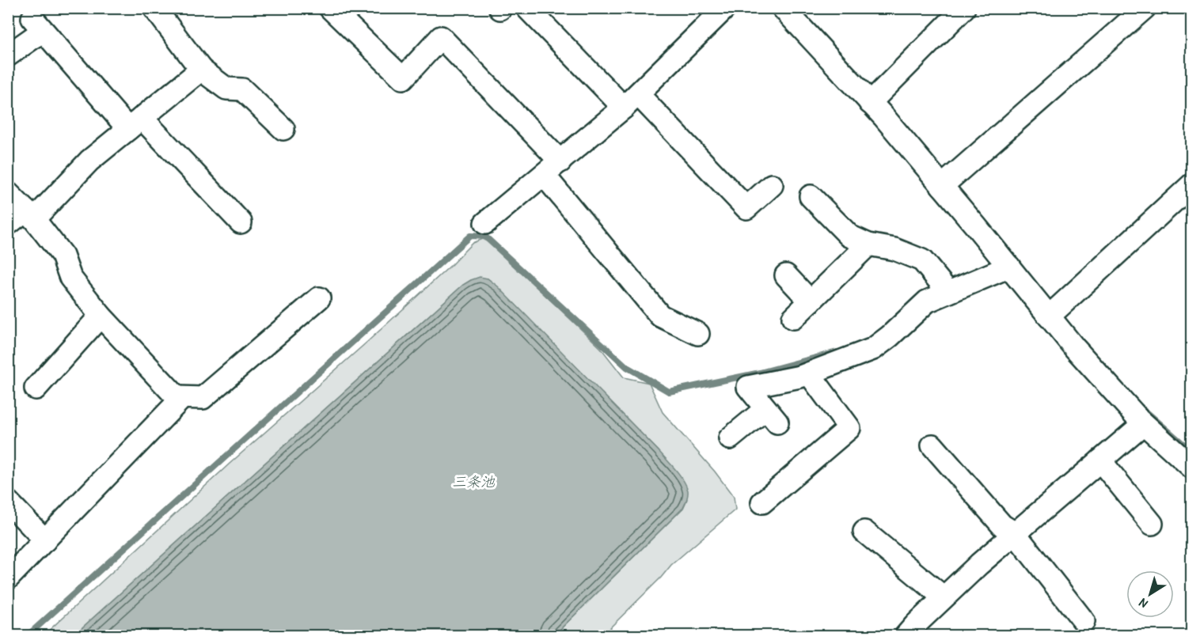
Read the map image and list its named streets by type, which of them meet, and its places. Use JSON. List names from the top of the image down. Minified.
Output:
{"water":["三条池"],"north":"bottom left"}
